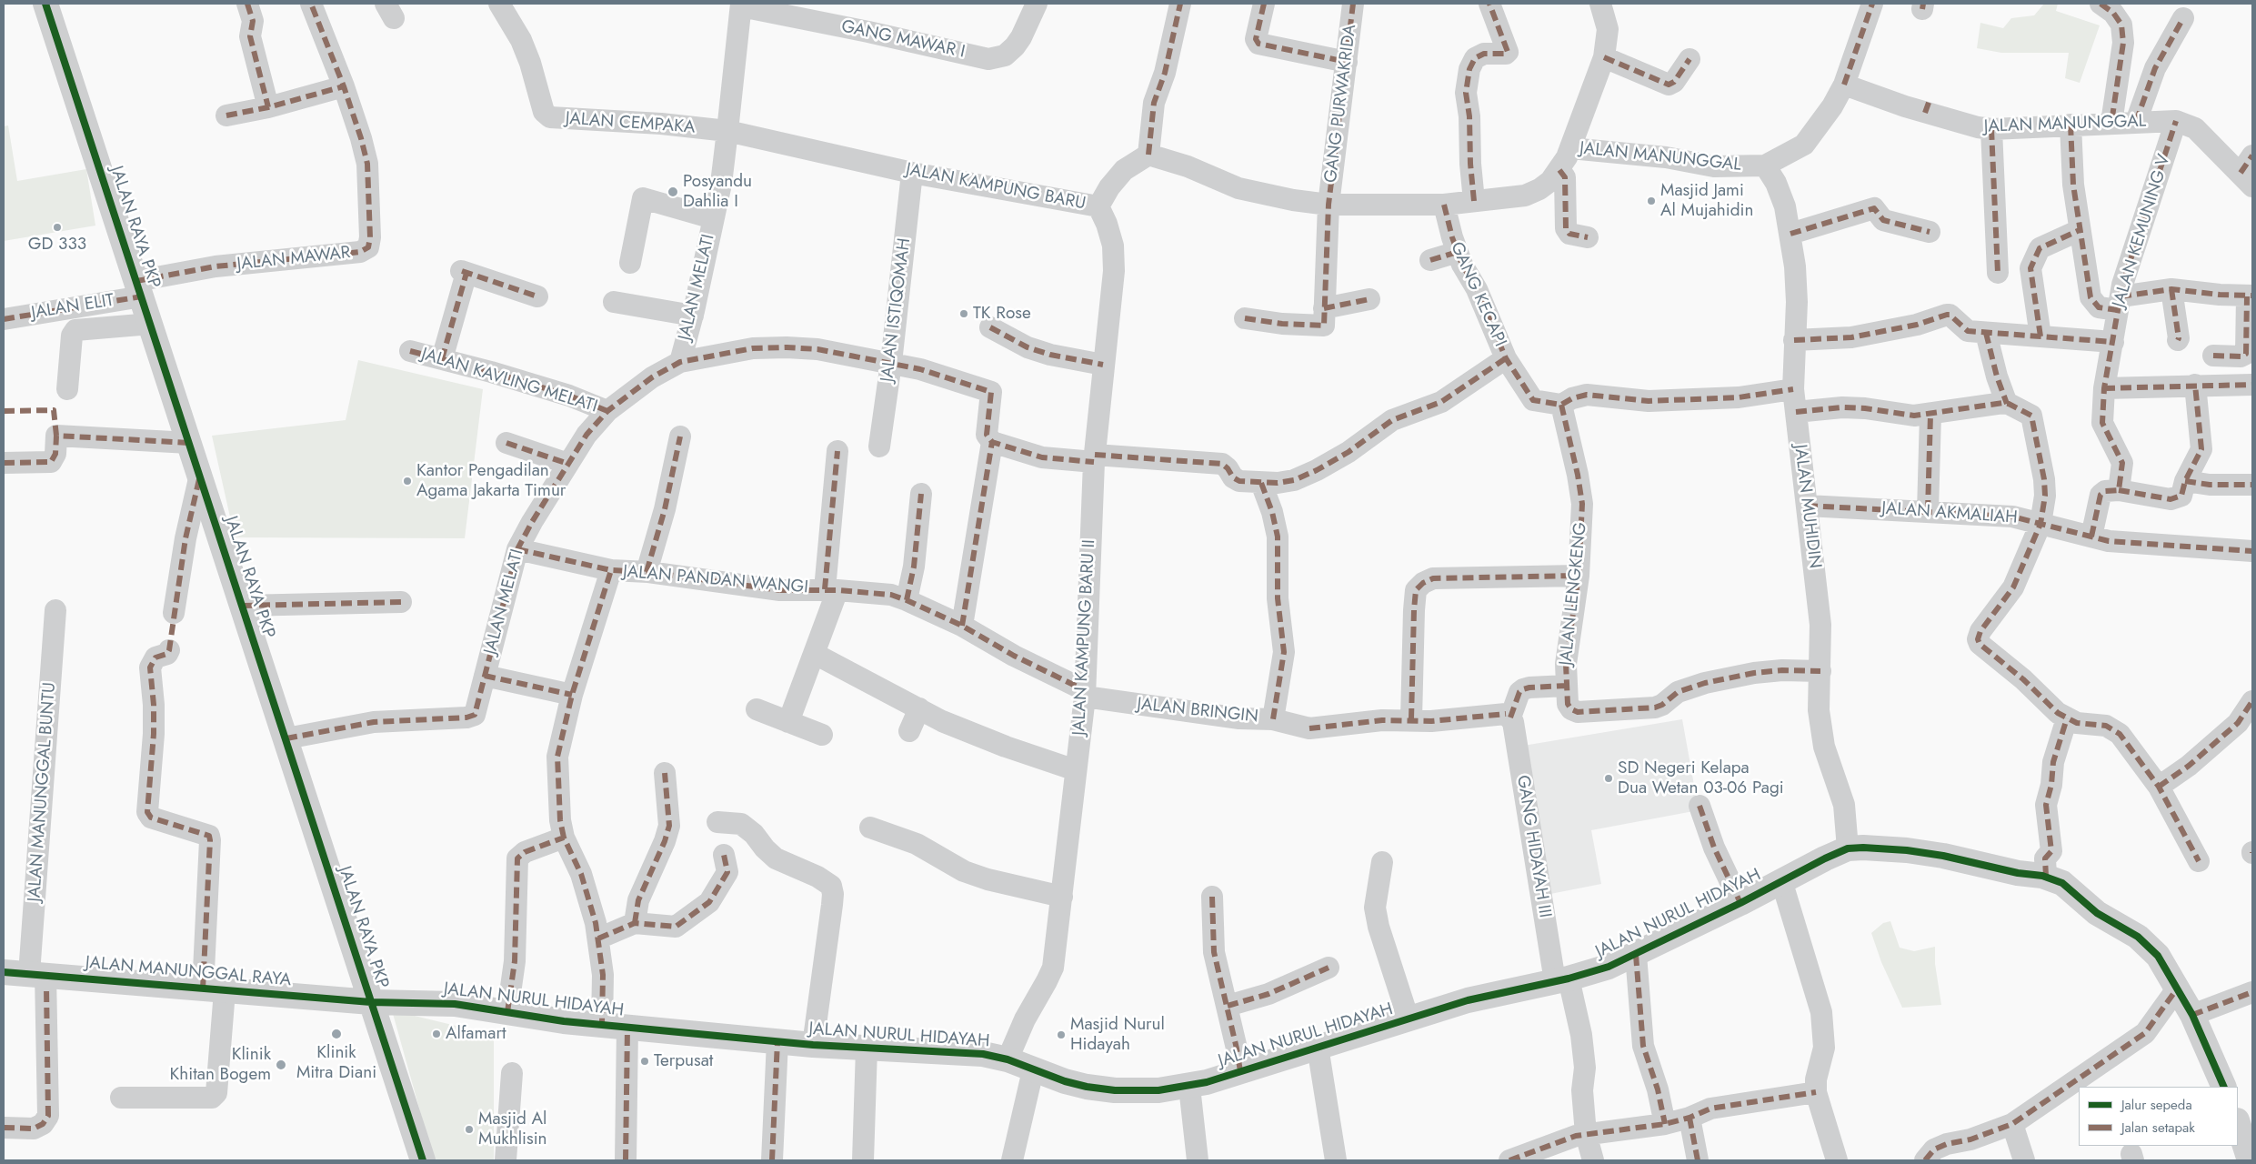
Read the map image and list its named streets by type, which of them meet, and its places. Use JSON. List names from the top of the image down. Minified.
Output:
{"streets":{"street":["GANG MAWAR I","GANG PURWAKRIDA","JALAN CEMPAKA","JALAN MANUNGGAL","JALAN KAMPUNG BARU","JALAN RAYA PKP","JALAN KEMUNING V","JALAN MAWAR","JALAN MELATI","GANG KECAPI","JALAN ELIT","JALAN ISTIQOMAH","JALAN KAVLING MELATI","JALAN MUHIDIN","JALAN AKMALIAH","JALAN PANDAN WANGI","JALAN LENGKENG","JALAN KAMPUNG BARU II","JALAN BRINGIN","JALAN MANUNGGAL BUNTU","GANG HIDAYAH III","JALAN NURUL HIDAYAH","JALAN MANUNGGAL RAYA"]},"crossings":[["JALAN CEMPAKA","JALAN KAMPUNG BARU"],["JALAN CEMPAKA","JALAN MELATI"],["JALAN MANUNGGAL","JALAN KEMUNING V"],["JALAN MANUNGGAL","JALAN MUHIDIN"],["JALAN KAMPUNG BARU","JALAN MELATI"],["JALAN KAMPUNG BARU","JALAN ISTIQOMAH"],["JALAN KAMPUNG BARU","JALAN KAMPUNG BARU II"],["JALAN RAYA PKP","JALAN MAWAR"],["JALAN RAYA PKP","JALAN MELATI"],["JALAN RAYA PKP","JALAN ELIT"],["JALAN RAYA PKP","JALAN NURUL HIDAYAH"],["JALAN RAYA PKP","JALAN MANUNGGAL RAYA"],["JALAN MAWAR","JALAN ELIT"],["JALAN MELATI","JALAN ISTIQOMAH"],["JALAN MELATI","JALAN KAVLING MELATI"],["JALAN MELATI","JALAN PANDAN WANGI"],["GANG KECAPI","JALAN LENGKENG"],["JALAN MUHIDIN","JALAN AKMALIAH"],["JALAN MUHIDIN","JALAN NURUL HIDAYAH"],["JALAN PANDAN WANGI","JALAN KAMPUNG BARU II"],["JALAN PANDAN WANGI","JALAN BRINGIN"],["JALAN KAMPUNG BARU II","JALAN BRINGIN"],["JALAN KAMPUNG BARU II","JALAN NURUL HIDAYAH"],["JALAN BRINGIN","GANG HIDAYAH III"],["JALAN MANUNGGAL BUNTU","JALAN MANUNGGAL RAYA"],["GANG HIDAYAH III","JALAN NURUL HIDAYAH"],["JALAN NURUL HIDAYAH","JALAN MANUNGGAL RAYA"]],"places":["Posyandu Dahlia I","Masjid Jami Al Mujahidin","GD 333","TK Rose","Kantor Pengadilan Agama Jakarta Timur","SD Negeri Kelapa Dua Wetan 03-06 Pagi","Klinik Mitra Diani","Alfamart","Masjid Nurul Hidayah","Terpusat","Klinik Khitan Bogem","Masjid Al Mukhlisin"],"legend":["Jalur sepeda","Jalan setapak"]}
